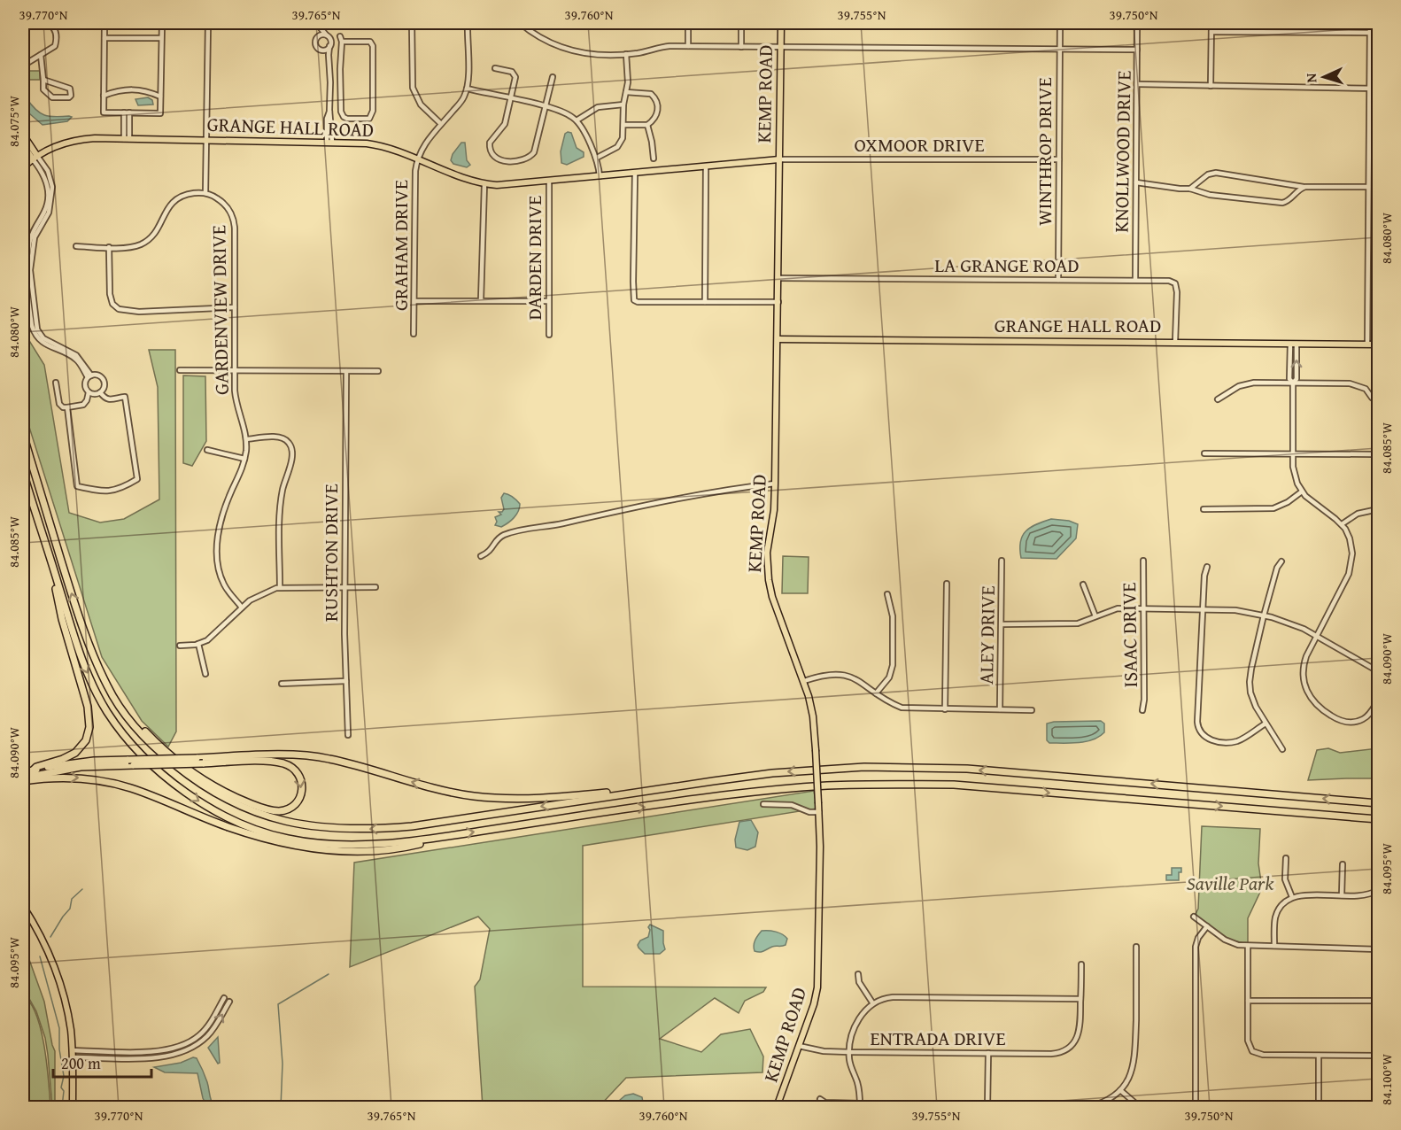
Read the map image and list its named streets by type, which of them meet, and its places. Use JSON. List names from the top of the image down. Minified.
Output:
{"streets":{"main road":["KEMP ROAD","GRANGE HALL ROAD"],"street":["OXMOOR DRIVE","WINTHROP DRIVE","KNOLLWOOD DRIVE","GRAHAM DRIVE","DARDEN DRIVE","LA GRANGE ROAD","GARDENVIEW DRIVE","RUSHTON DRIVE","ALEY DRIVE","ISAAC DRIVE","ENTRADA DRIVE"]},"crossings":[["KEMP ROAD","GRANGE HALL ROAD"],["KEMP ROAD","OXMOOR DRIVE"],["KEMP ROAD","LA GRANGE ROAD"],["KEMP ROAD","ENTRADA DRIVE"],["GRANGE HALL ROAD","OXMOOR DRIVE"],["GRANGE HALL ROAD","GRAHAM DRIVE"],["GRANGE HALL ROAD","DARDEN DRIVE"],["GRANGE HALL ROAD","LA GRANGE ROAD"],["OXMOOR DRIVE","WINTHROP DRIVE"],["WINTHROP DRIVE","LA GRANGE ROAD"],["KNOLLWOOD DRIVE","LA GRANGE ROAD"]],"parks":["Saville Park"],"scale_bar":"200 m","north":"left","coordinates":["39.770°N","39.765°N","39.760°N","39.755°N","39.750°N","84.075°W","84.080°W","84.085°W","84.090°W","84.095°W","84.100°W"]}
